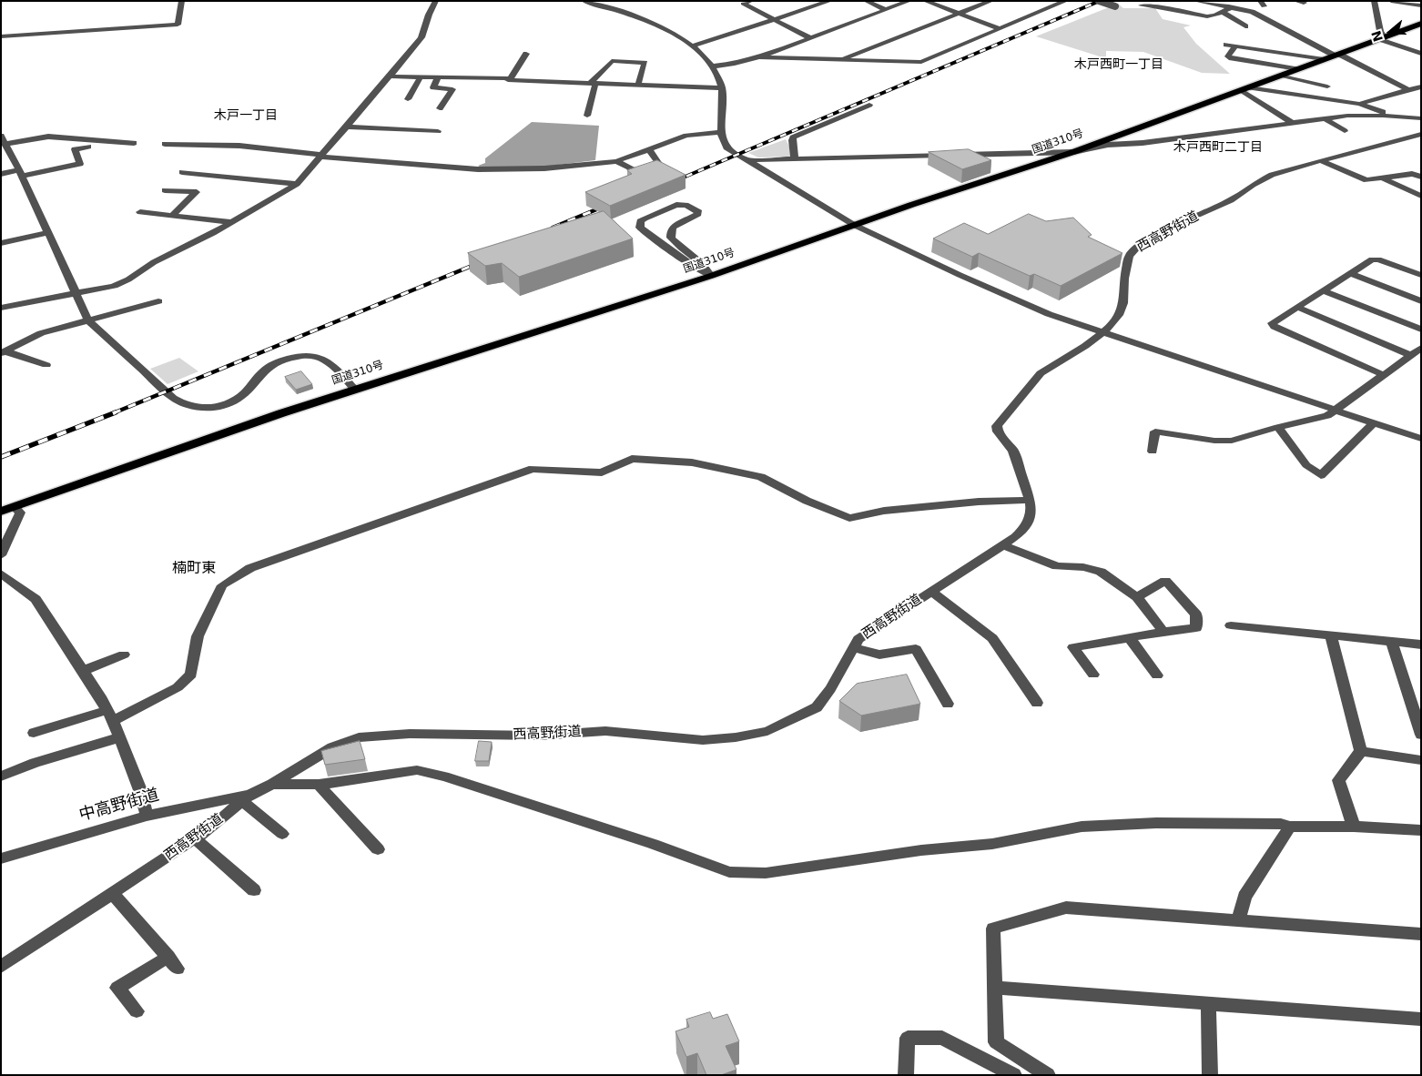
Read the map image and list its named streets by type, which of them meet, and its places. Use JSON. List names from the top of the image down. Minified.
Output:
{"streets":{"highway":["国道310号"],"street":["西高野街道","中高野街道"]},"crossings":[["西高野街道","中高野街道"]],"districts":["木戸西町一丁目","木戸一丁目","木戸西町二丁目","楠町東"],"north":"left"}
